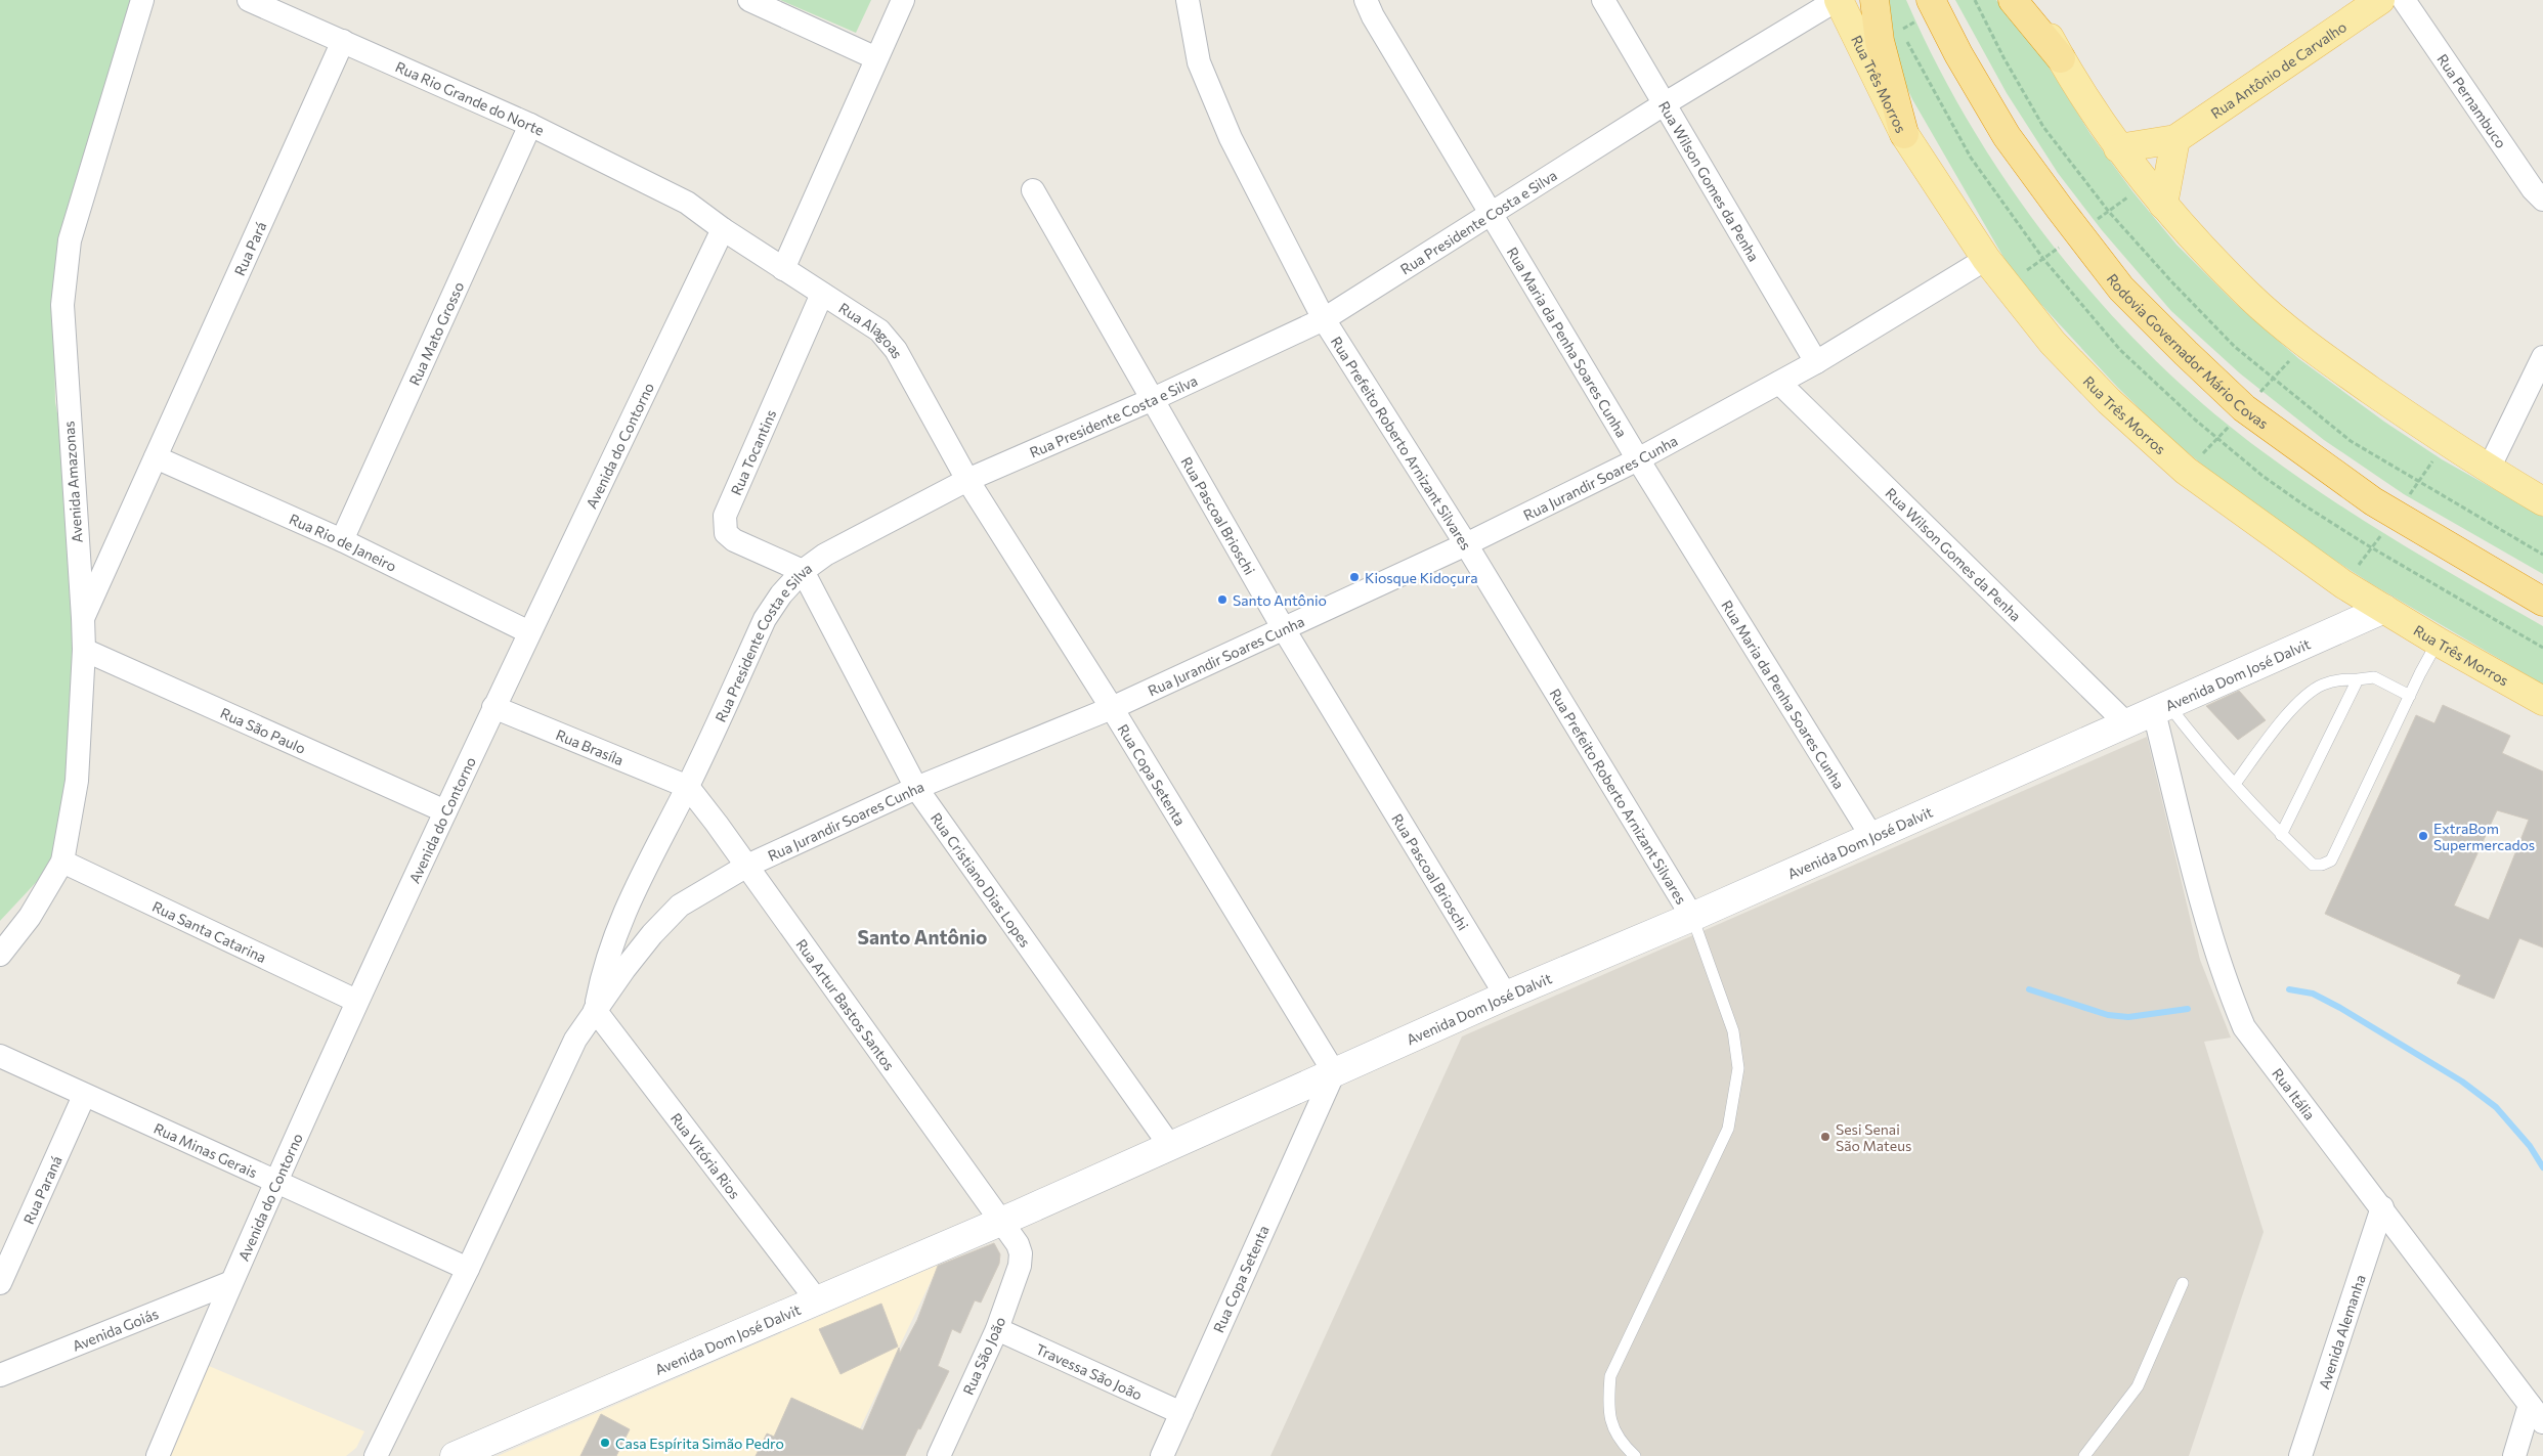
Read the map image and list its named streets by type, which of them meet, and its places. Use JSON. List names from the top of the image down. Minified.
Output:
{"streets":{"highway":["Rodovia Governador Mário Covas"],"main road":["Rua Antônio de Carvalho","Rua Três Morros"],"street":["Rua Rio Grande do Norte","Rua Pernambuco","Rua Wilson Gomes da Penha","Rua Presidente Costa e Silva","Rua Pará","Rua Mato Grosso","Rua Alagoas","Rua Maria da Penha Soares Cunha","Rua Prefeito Roberto Arnizant Silvares","Avenida do Contorno","Rua Tocantins","Rua Jurandir Soares Cunha","Avenida Amazonas","Rua Pascoal Brioschi","Rua Rio de Janeiro","Avenida Dom José Dalvit","Rua São Paulo","Rua Brasíla","Rua Copa Setenta","Rua Cristiano Dias Lopes","Rua Santa Catarina","Rua Artur Bastos Santos","Rua Itália","Rua Minas Gerais","Rua Vitória Rios","Rua Paraná","Avenida Goiás","Avenida Alemanha","Rua São João","Travessa São João"]},"crossings":[["Rua Três Morros","Rua Presidente Costa e Silva"],["Rua Três Morros","Rua Jurandir Soares Cunha"],["Rua Três Morros","Avenida Dom José Dalvit"],["Rua Rio Grande do Norte","Rua Pará"],["Rua Rio Grande do Norte","Rua Mato Grosso"],["Rua Rio Grande do Norte","Rua Alagoas"],["Rua Rio Grande do Norte","Avenida do Contorno"],["Rua Wilson Gomes da Penha","Rua Presidente Costa e Silva"],["Rua Wilson Gomes da Penha","Rua Jurandir Soares Cunha"],["Rua Wilson Gomes da Penha","Avenida Dom José Dalvit"],["Rua Presidente Costa e Silva","Rua Alagoas"],["Rua Presidente Costa e Silva","Rua Maria da Penha Soares Cunha"],["Rua Presidente Costa e Silva","Rua Prefeito Roberto Arnizant Silvares"],["Rua Presidente Costa e Silva","Rua Tocantins"],["Rua Presidente Costa e Silva","Rua Jurandir Soares Cunha"],["Rua Presidente Costa e Silva","Rua Pascoal Brioschi"],["Rua Presidente Costa e Silva","Rua Brasíla"],["Rua Presidente Costa e Silva","Rua Copa Setenta"],["Rua Presidente Costa e Silva","Rua Cristiano Dias Lopes"],["Rua Presidente Costa e Silva","Rua Artur Bastos Santos"],["Rua Presidente Costa e Silva","Rua Vitória Rios"],["Rua Pará","Avenida Amazonas"],["Rua Pará","Rua Rio de Janeiro"],["Rua Mato Grosso","Rua Rio de Janeiro"],["Rua Alagoas","Avenida do Contorno"],["Rua Alagoas","Rua Tocantins"],["Rua Alagoas","Rua Copa Setenta"],["Rua Maria da Penha Soares Cunha","Rua Jurandir Soares Cunha"],["Rua Maria da Penha Soares Cunha","Avenida Dom José Dalvit"],["Rua Prefeito Roberto Arnizant Silvares","Rua Jurandir Soares Cunha"],["Rua Prefeito Roberto Arnizant Silvares","Avenida Dom José Dalvit"],["Avenida do Contorno","Rua Rio de Janeiro"],["Avenida do Contorno","Rua São Paulo"],["Avenida do Contorno","Rua Brasíla"],["Avenida do Contorno","Rua Santa Catarina"],["Avenida do Contorno","Rua Minas Gerais"],["Avenida do Contorno","Avenida Goiás"],["Rua Tocantins","Rua Cristiano Dias Lopes"],["Rua Jurandir Soares Cunha","Rua Pascoal Brioschi"],["Rua Jurandir Soares Cunha","Rua Copa Setenta"],["Rua Jurandir Soares Cunha","Rua Cristiano Dias Lopes"],["Rua Jurandir Soares Cunha","Rua Artur Bastos Santos"],["Rua Jurandir Soares Cunha","Rua Minas Gerais"],["Rua Jurandir Soares Cunha","Rua Vitória Rios"],["Avenida Amazonas","Rua São Paulo"],["Avenida Amazonas","Rua Santa Catarina"],["Rua Pascoal Brioschi","Avenida Dom José Dalvit"],["Avenida Dom José Dalvit","Rua Copa Setenta"],["Avenida Dom José Dalvit","Rua Cristiano Dias Lopes"],["Avenida Dom José Dalvit","Rua Artur Bastos Santos"],["Avenida Dom José Dalvit","Rua Itália"],["Avenida Dom José Dalvit","Rua Vitória Rios"],["Avenida Dom José Dalvit","Rua São João"],["Rua Brasíla","Rua Artur Bastos Santos"],["Rua Copa Setenta","Travessa São João"],["Rua Artur Bastos Santos","Rua São João"],["Rua Itália","Avenida Alemanha"],["Rua Minas Gerais","Rua Paraná"],["Rua São João","Travessa São João"]],"districts":["Santo Antônio"],"places":["Kiosque Kidoçura","Santo Antônio","ExtraBom Supermercados","Sesi Senai São Mateus","Casa Espírita Simão Pedro"]}
